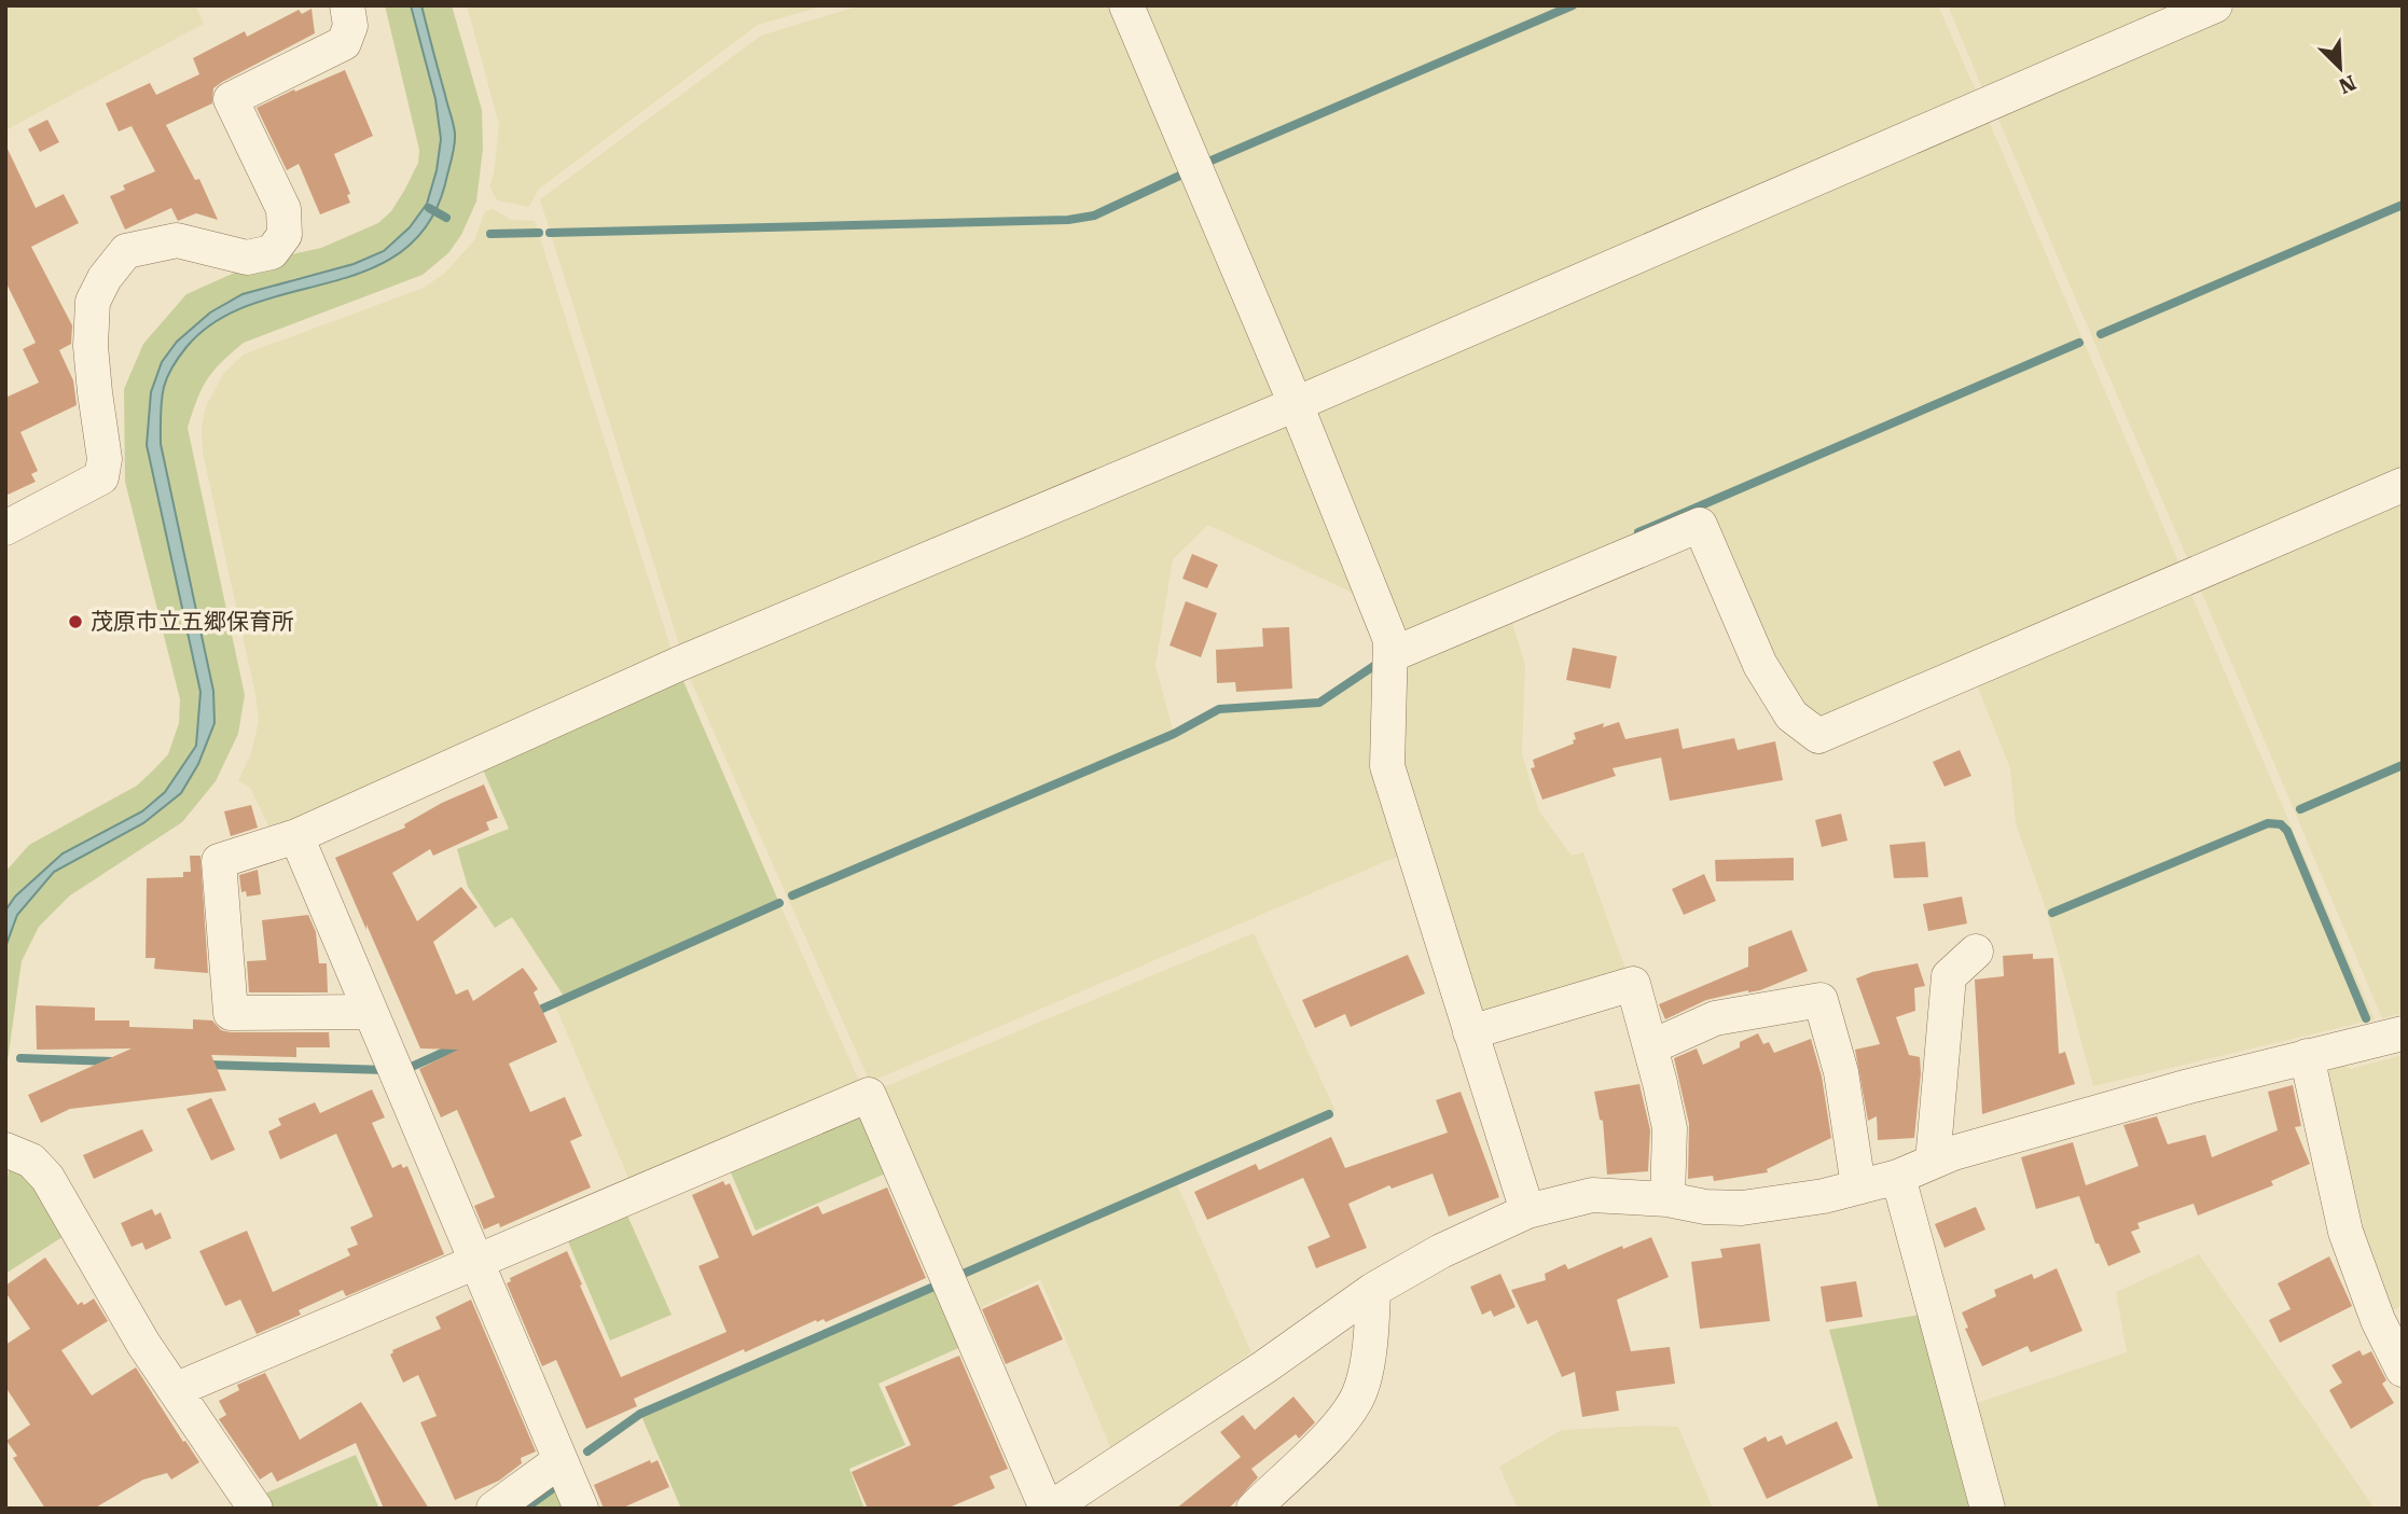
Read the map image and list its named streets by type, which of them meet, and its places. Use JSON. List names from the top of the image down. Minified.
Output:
{"places":["茂原市立五郷保育所"],"north":"bottom right"}
